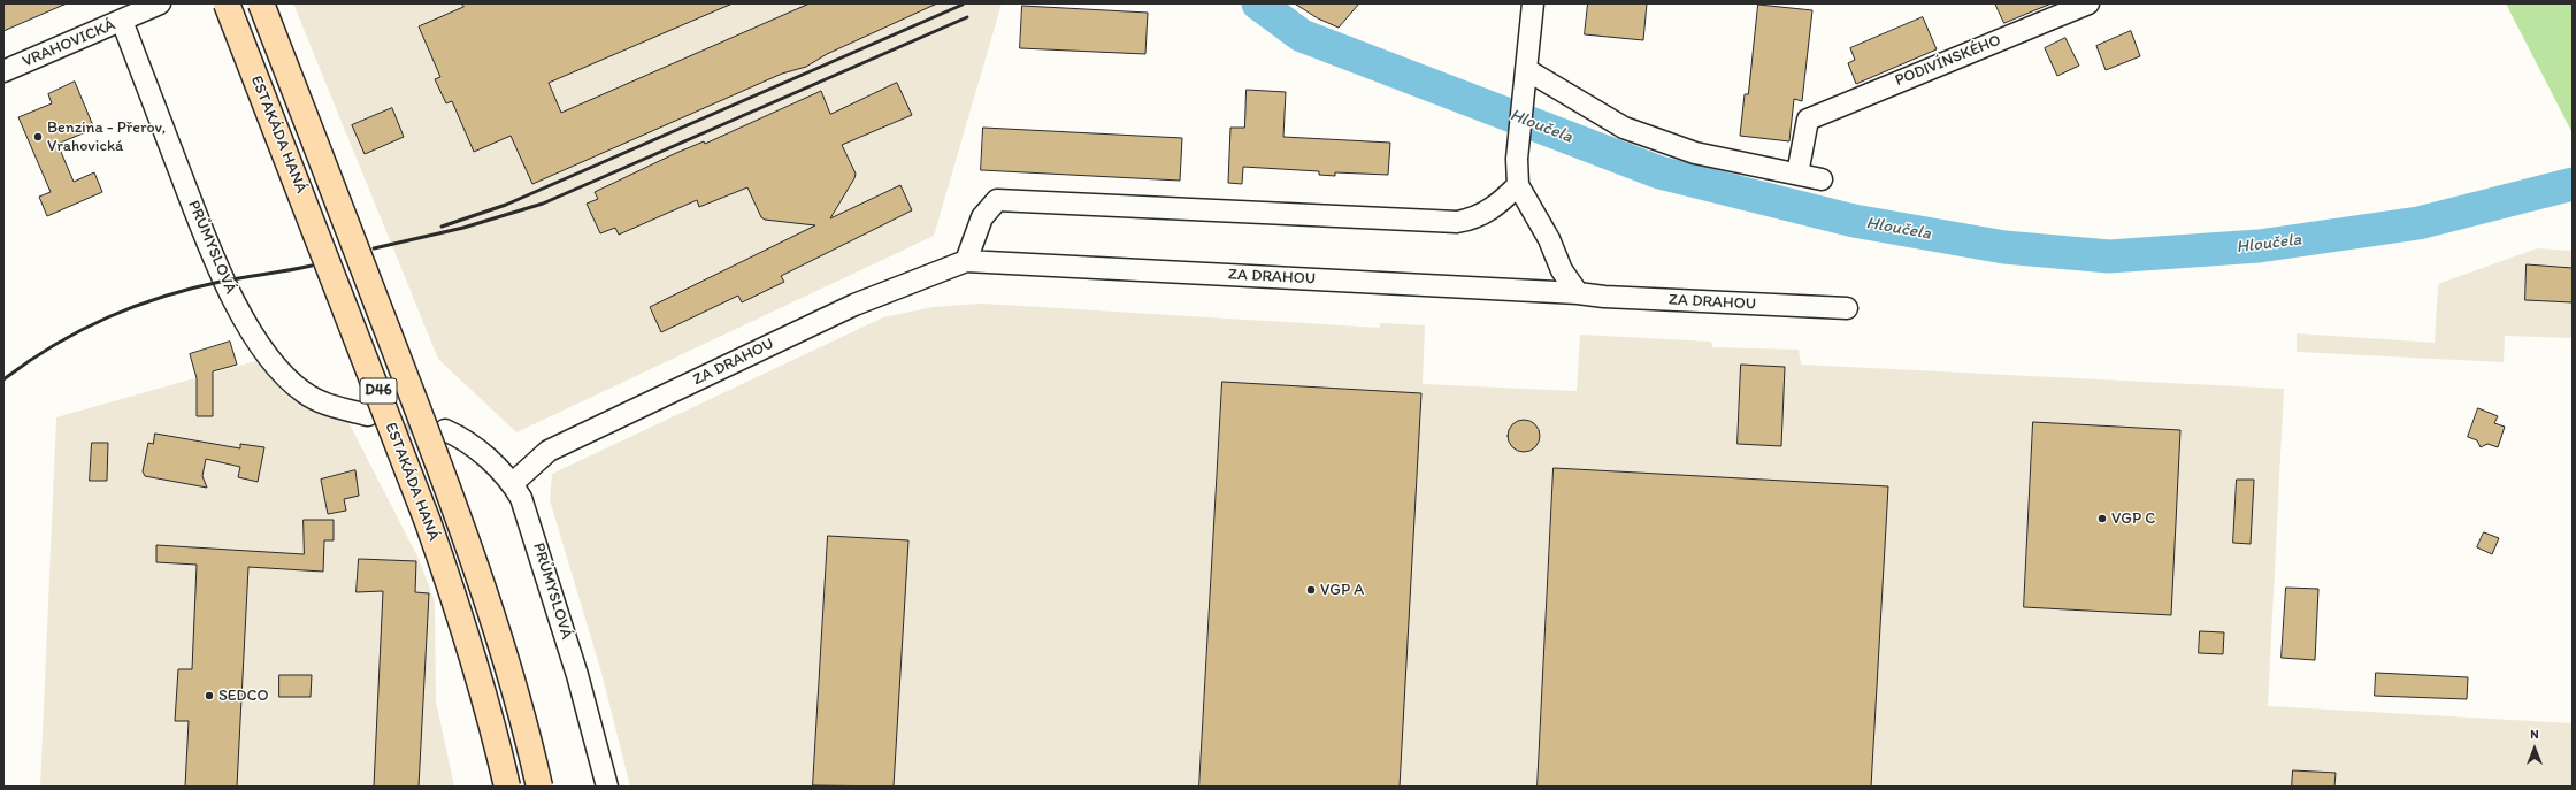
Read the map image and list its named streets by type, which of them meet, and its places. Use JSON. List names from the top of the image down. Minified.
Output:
{"streets":{"highway":["ESTAKÁDA HANÁ","D46"],"street":["VRAHOVICKÁ","PODIVÍNSKÉHO","PRŮMYSLOVÁ","ZA DRAHOU"]},"crossings":[["VRAHOVICKÁ","PRŮMYSLOVÁ"],["PRŮMYSLOVÁ","ZA DRAHOU"]],"water":["Hloučela"],"places":["Benzina - Přerov, Vrahovická","VGP C","VGP A","SEDCO"],"north":"top"}
